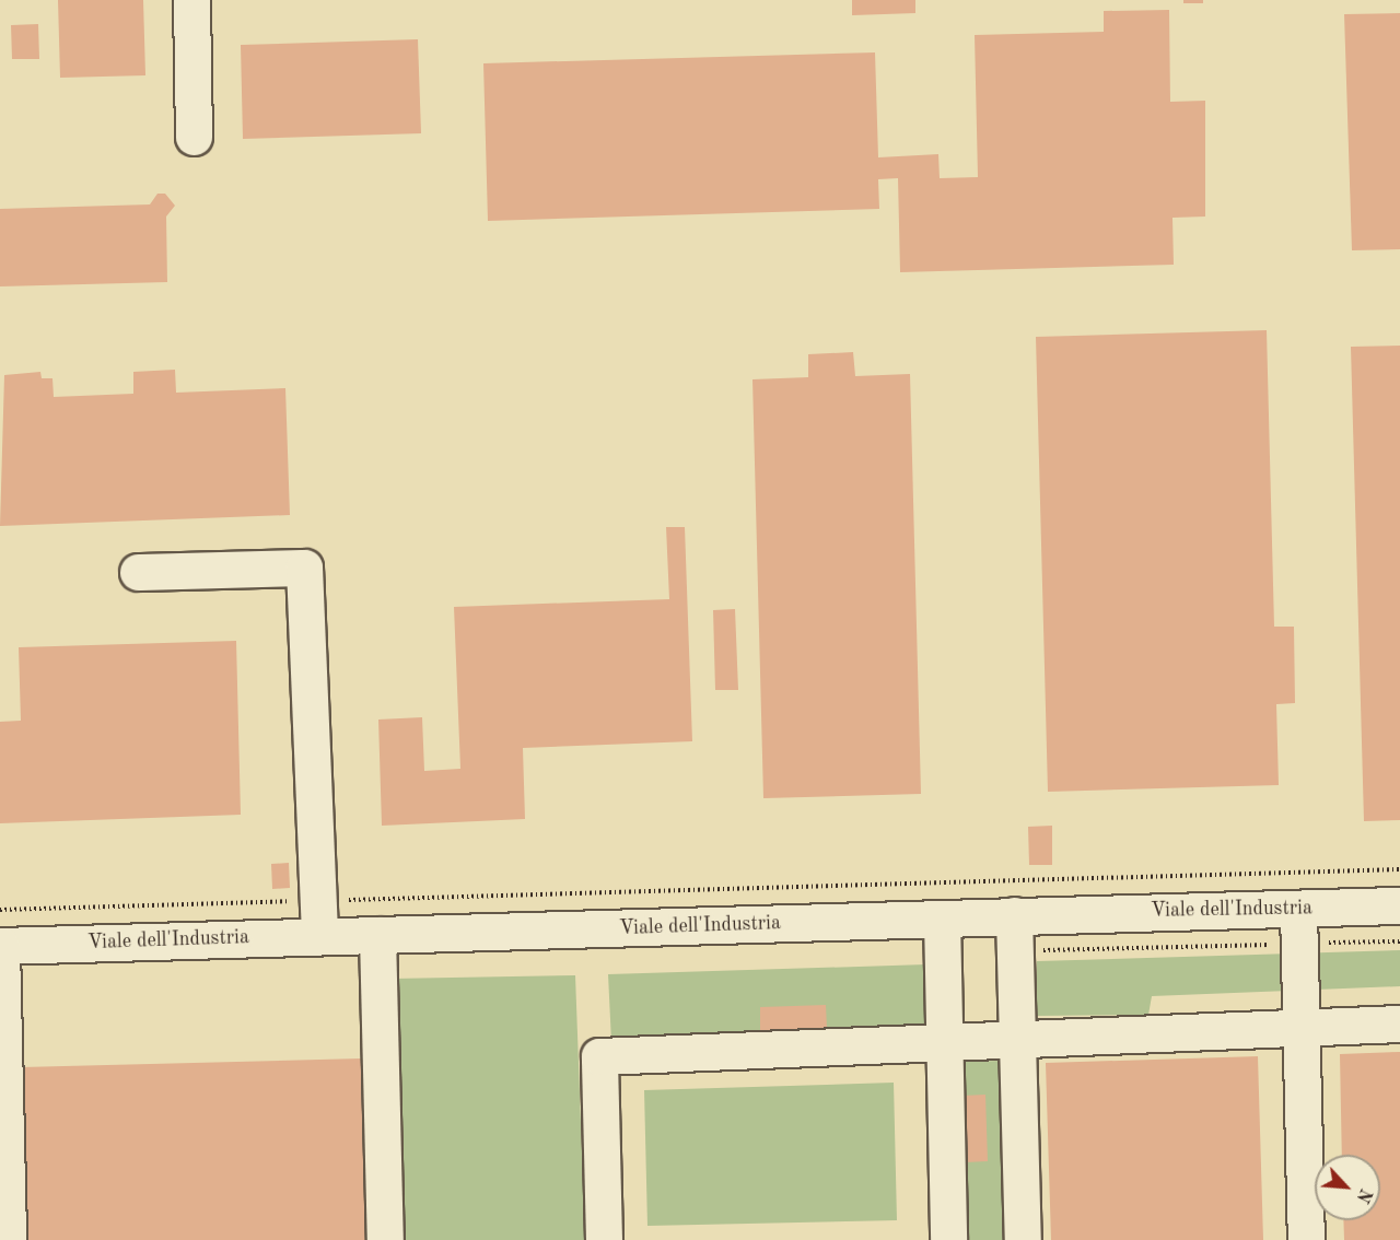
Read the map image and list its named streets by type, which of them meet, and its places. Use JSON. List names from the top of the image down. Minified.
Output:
{"streets":{"street":["Viale dell'Industria"]},"north":"bottom right"}
